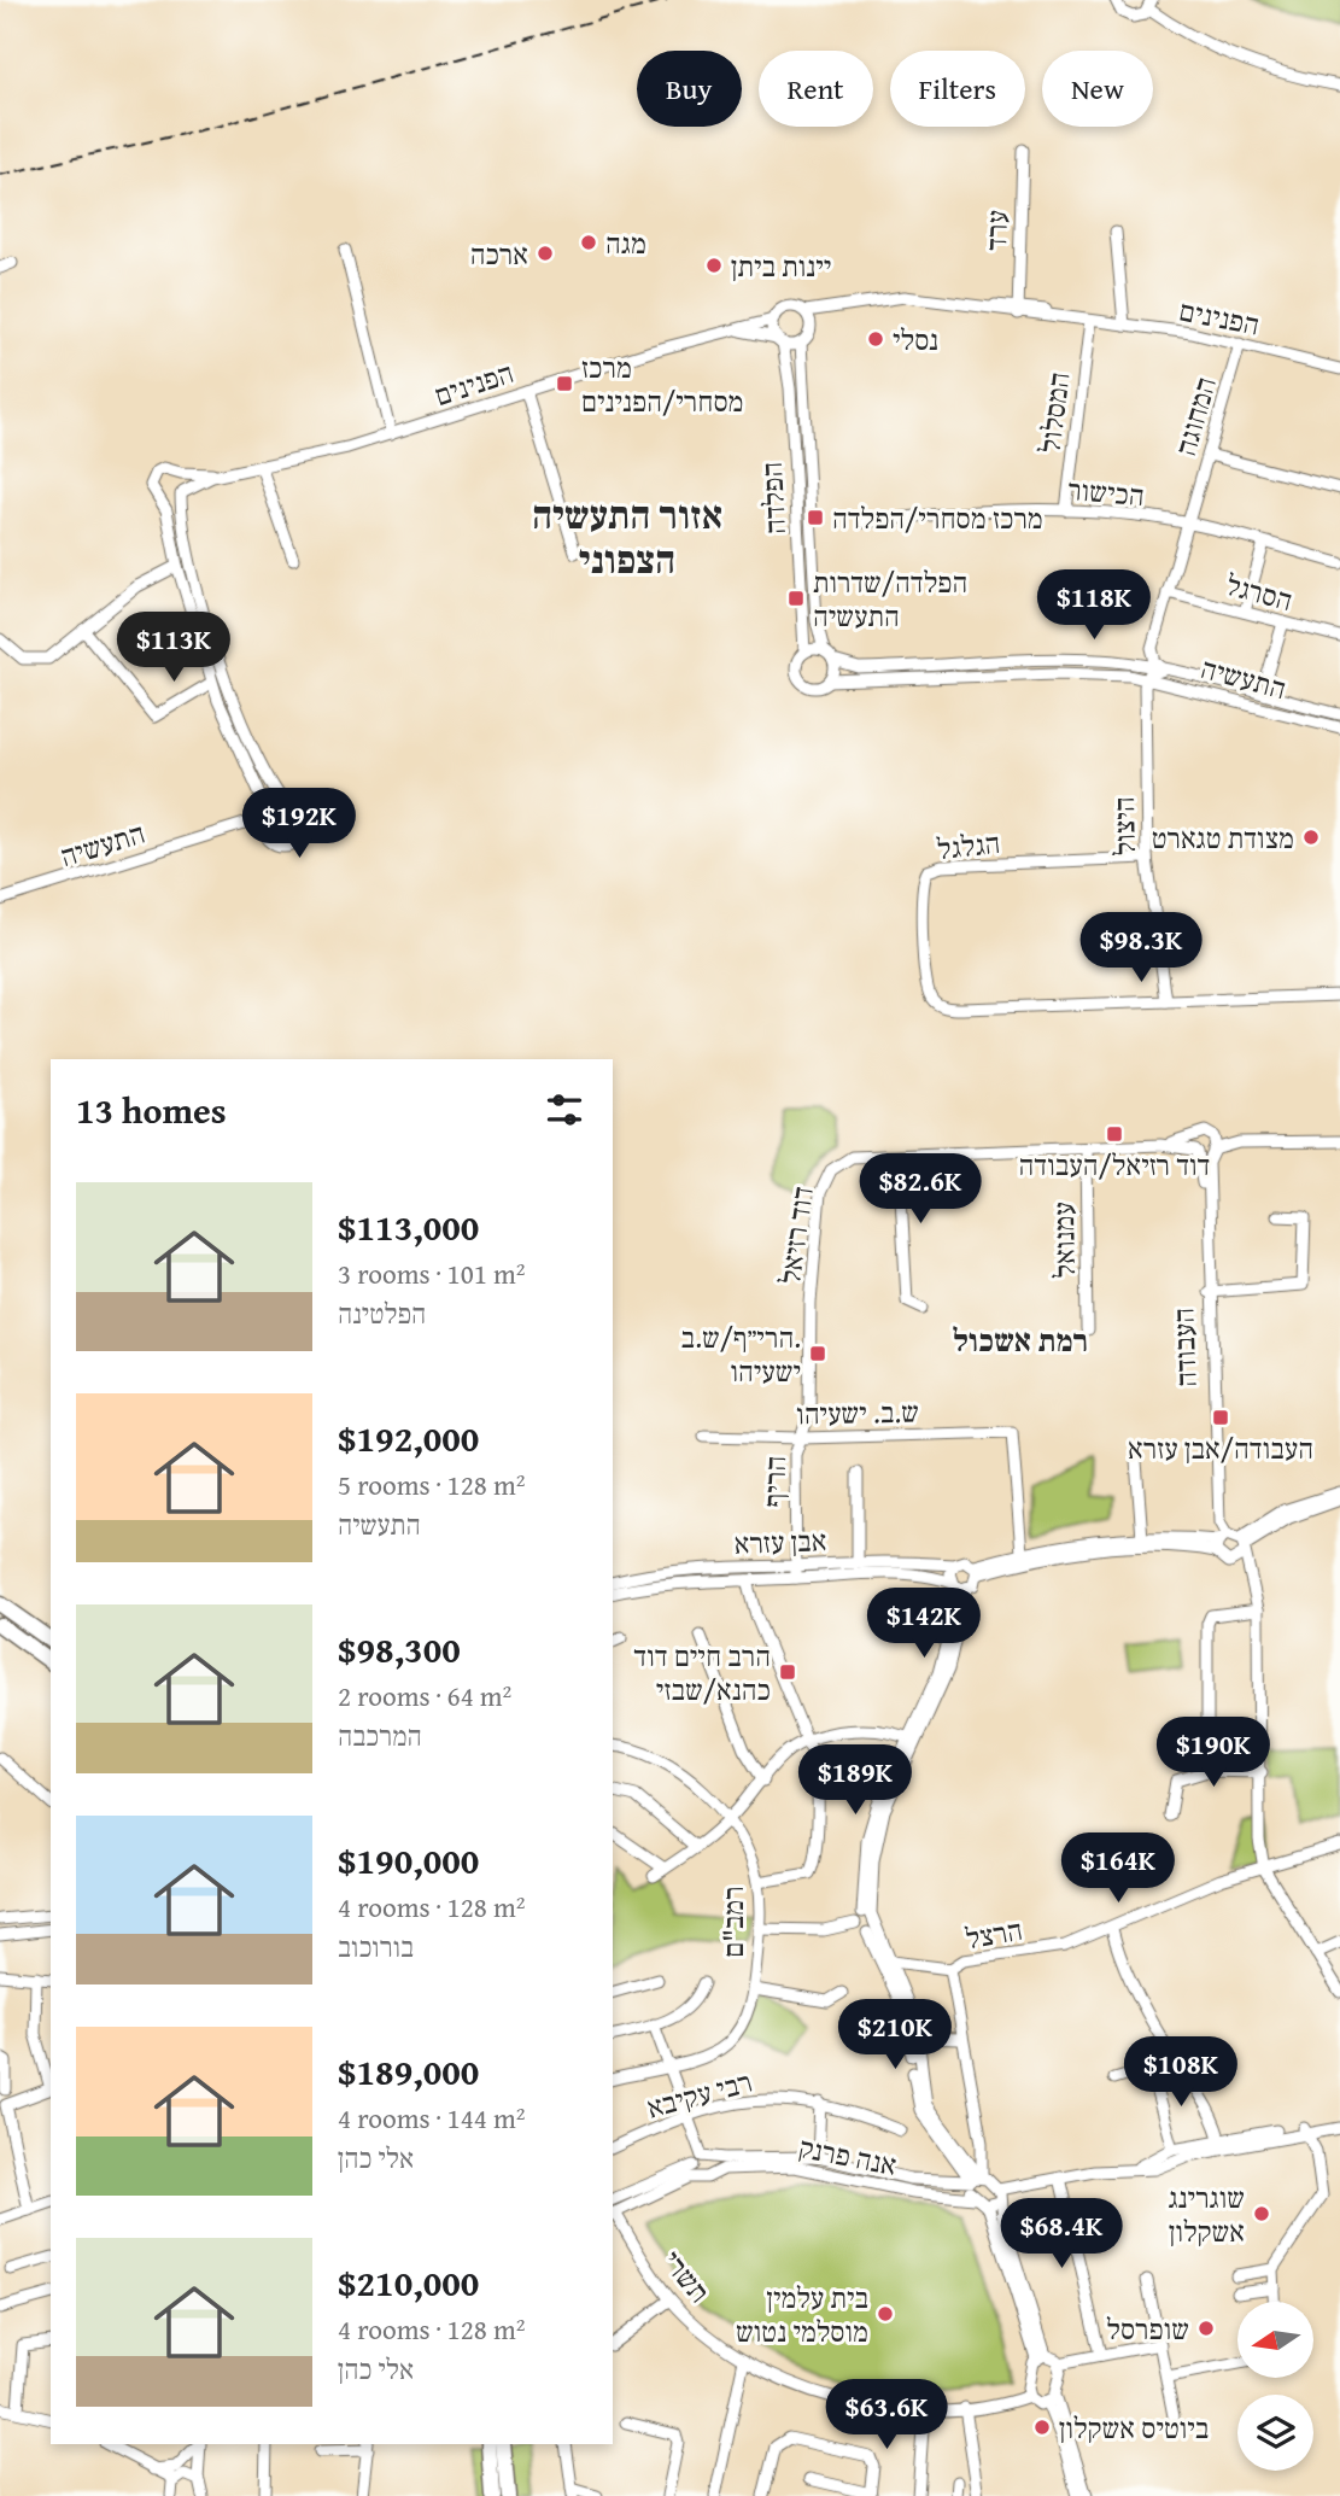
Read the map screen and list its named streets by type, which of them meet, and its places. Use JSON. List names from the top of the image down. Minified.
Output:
{"streets":{"street":["ערד","הפנינים","המסלול","המחוגה","הכישור","הפלדה","הסרגל","התעשיה","היצול","הגלגל","דוד רזיאל","עמנואל","העבודה","ש.ב. ישעיהו","הריף","אבן עזרא","רמב\"ם","הרצל","רבי עקיבא","אנה פרנק","תשרי"]},"crossings":[["ערד","הפנינים"],["הפנינים","המסלול"],["הפנינים","המחוגה"],["הפנינים","הפלדה"],["המסלול","הכישור"],["המחוגה","הכישור"],["המחוגה","הסרגל"],["הפלדה","התעשיה"],["התעשיה","היצול"],["היצול","הגלגל"],["דוד רזיאל","עמנואל"],["דוד רזיאל","העבודה"],["דוד רזיאל","ש.ב. ישעיהו"],["דוד רזיאל","הריף"],["ש.ב. ישעיהו","הריף"],["הריף","אבן עזרא"]],"districts":["אזור התעשיה הצפוני","רמת אשכול"],"places":{"other":["מגה","ארכה","יינות ביתן","נסלי","מצודת טגארט","שוגרינג אשקלון","בית עלמין מוסלמי נטוש","שופרסל","ביוטיס אשקלון"],"transit":["מרכז מסחרי/הפנינים","מרכז מסחרי/הפלדה","הפלדה/שדרות התעשיה","דוד רזיאל/העבודה","הרי״ף/ש.ב. ישעיהו","העבודה/אבן עזרא","הרב חיים דוד כהנא/שבזי"]},"north":"left","page":{"chip":["Buy","Rent","Filters","New"],"price":["$118K","$113K","$192K","$98.3K","$82.6K","$142K","$190K","$189K","$164K","$210K","$108K","$68.4K","$63.6K"],"heading":"13 homes","list":[{"name":"$113,000","note":"3 rooms · 101 m² · הפלטינה"},{"name":"$192,000","note":"5 rooms · 128 m² · התעשיה"},{"name":"$98,300","note":"2 rooms · 64 m² · המרכבה"},{"name":"$190,000","note":"4 rooms · 128 m² · בורוכוב"},{"name":"$189,000","note":"4 rooms · 144 m² · אלי כהן"},{"name":"$210,000","note":"4 rooms · 128 m² · אלי כהן"}]}}
